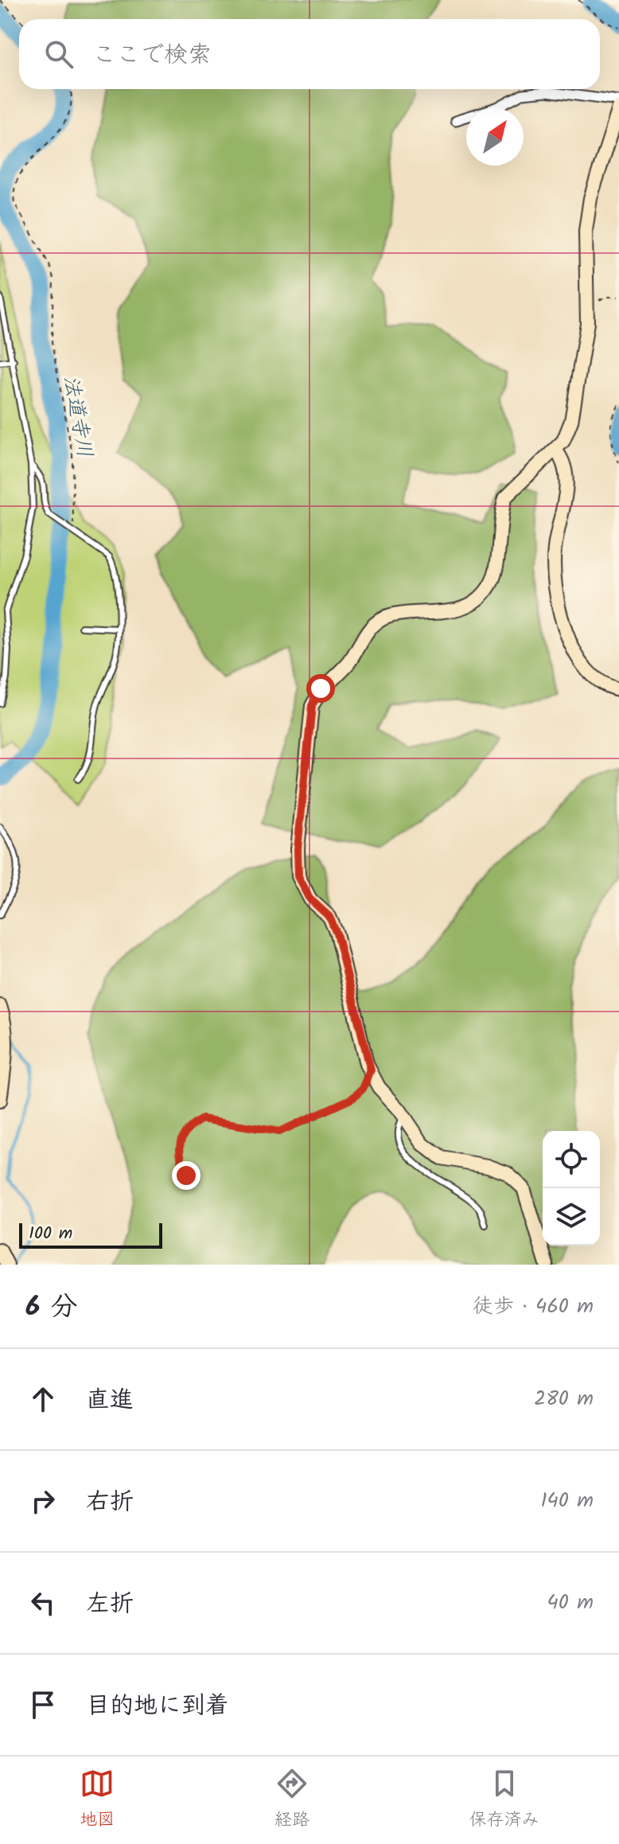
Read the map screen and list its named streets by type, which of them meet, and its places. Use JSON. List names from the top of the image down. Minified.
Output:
{"water":["法道寺川"],"scale_bar":"100 m","north":"top right","page":{"search":"ここで検索","scale":"100 m","heading":["6 分","徒歩 · 460 m"],"list":[["直進","280 m"],["右折","140 m"],["左折","40 m"],"目的地に到着"],"nav":["地図","経路","保存済み"]}}
